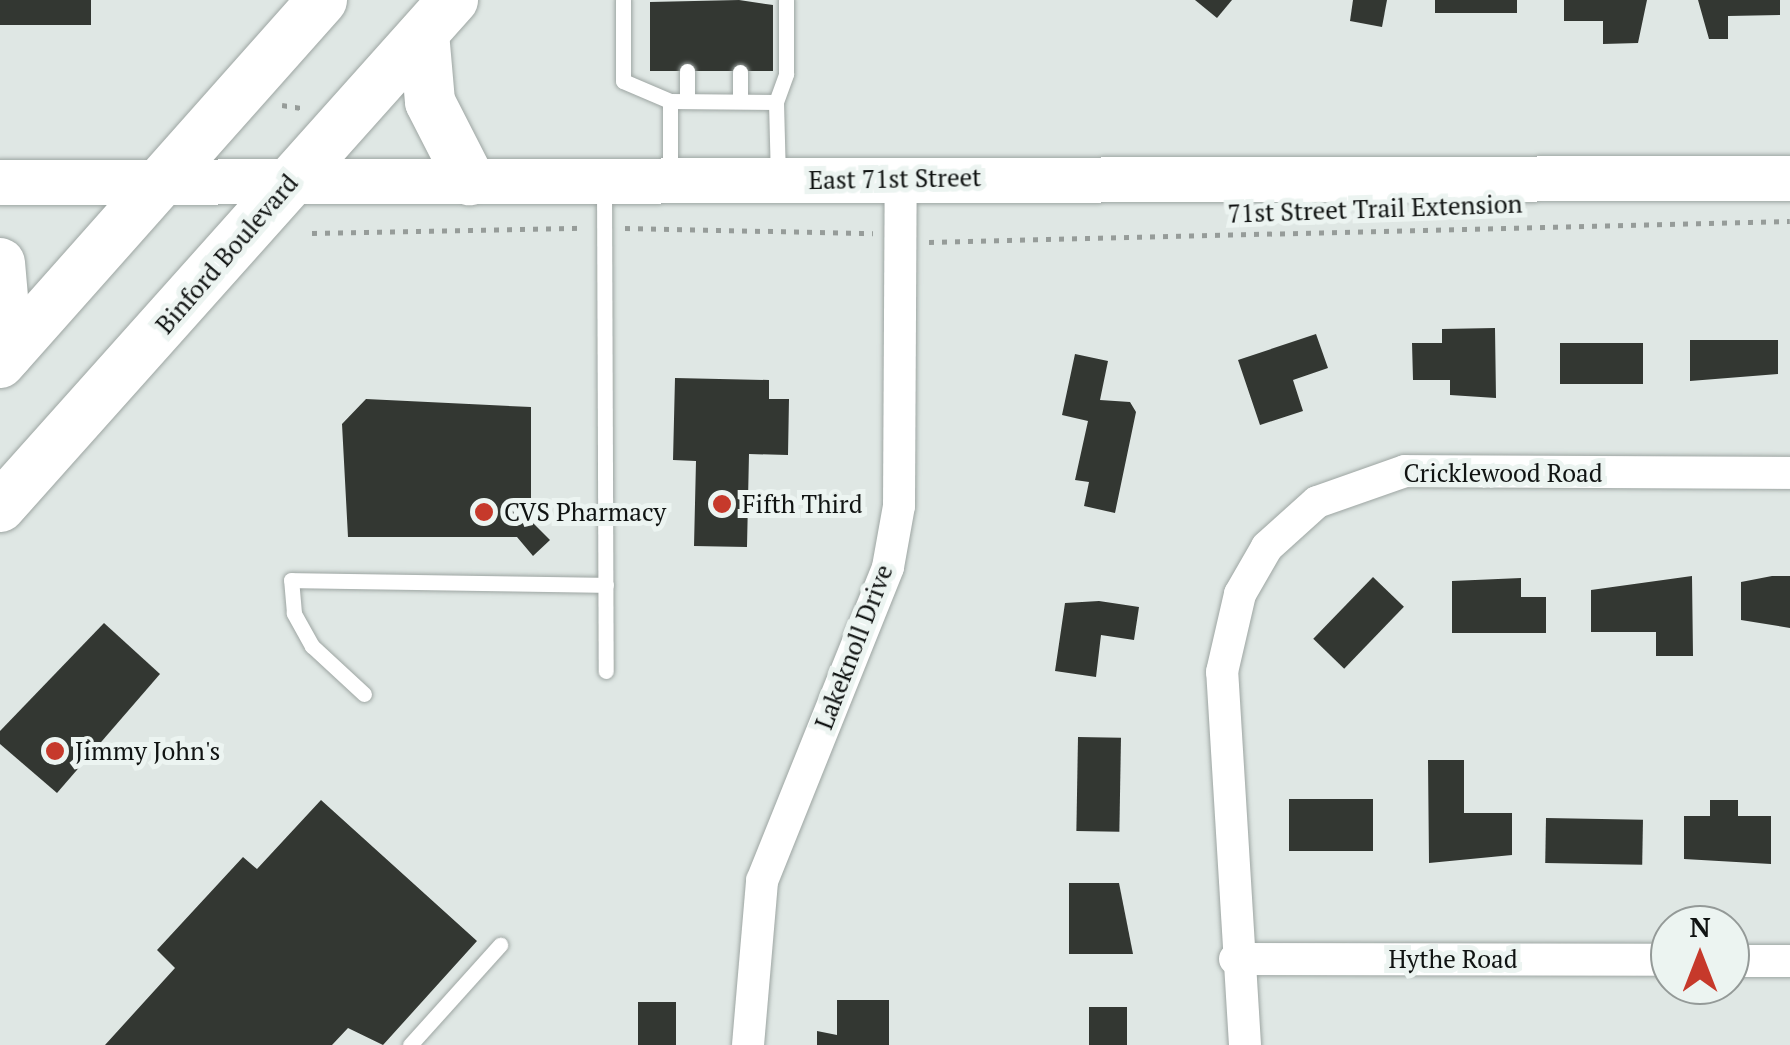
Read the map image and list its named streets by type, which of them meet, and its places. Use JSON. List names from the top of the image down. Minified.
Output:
{"streets":{"main road":["East 71st Street","Binford Boulevard"],"street":["Cricklewood Road","Lakeknoll Drive","Hythe Road"],"path":["71st Street Trail Extension"]},"crossings":[["East 71st Street","Binford Boulevard"],["East 71st Street","Lakeknoll Drive"],["Cricklewood Road","Hythe Road"]],"places":["Fifth Third","CVS Pharmacy","Jimmy John's"],"north":"top"}
